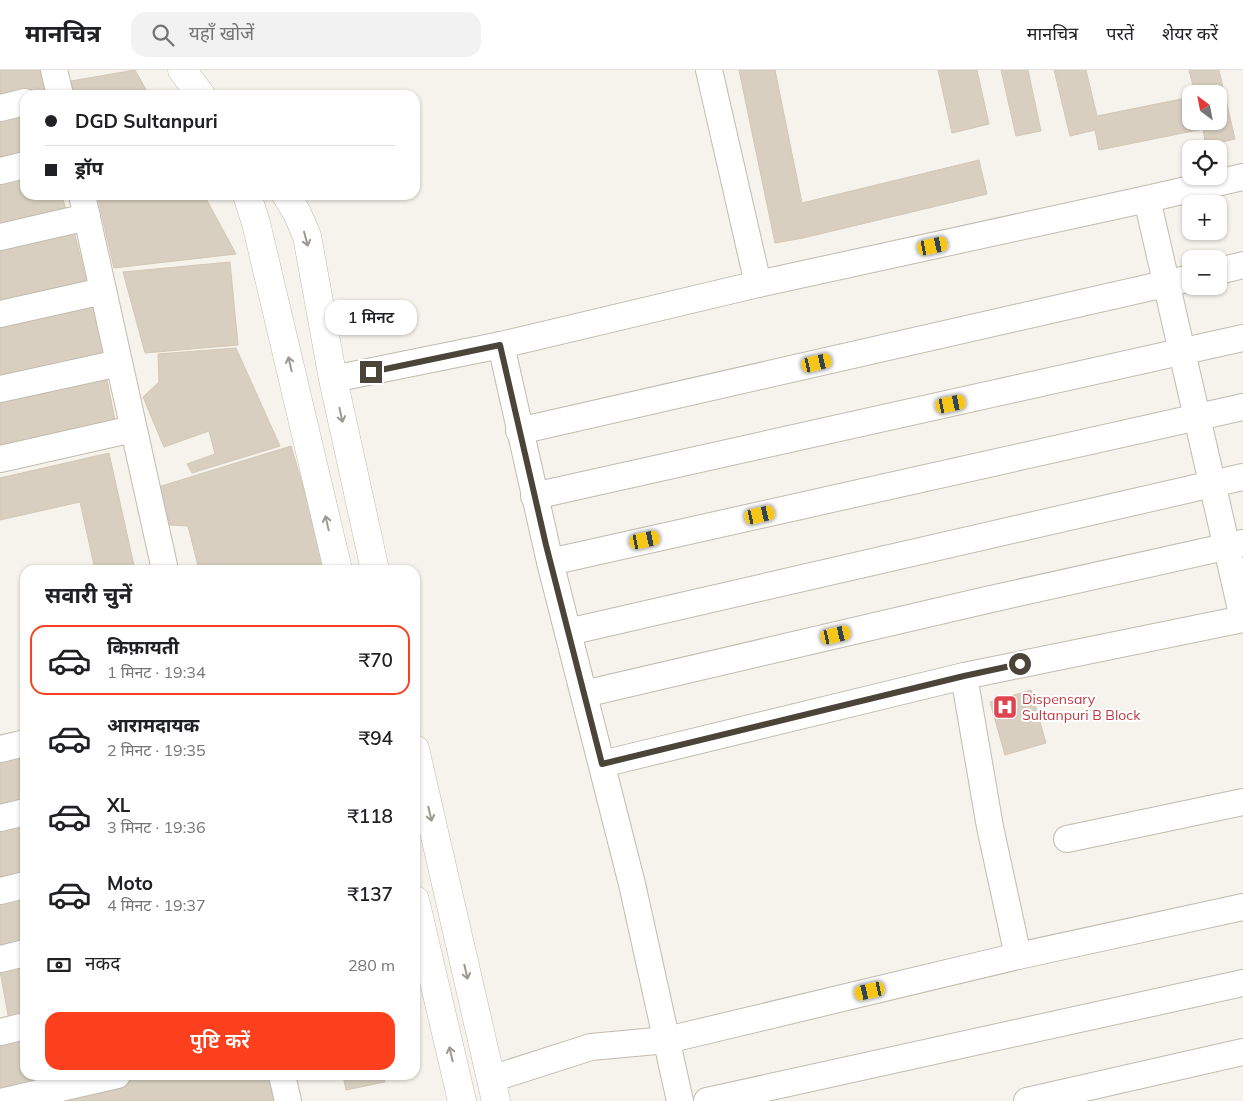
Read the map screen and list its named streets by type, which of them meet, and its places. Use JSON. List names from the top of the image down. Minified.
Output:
{"places":{"hospital":["Dispensary Sultanpuri B Block"]},"north":"top left","page":{"header":"मानचित्र","search":"यहाँ खोजें","nav":["मानचित्र","परतें","शेयर करें"],"map_buttons":["+","−"],"banner":["DGD Sultanpuri","ड्रॉप"],"bubble":"1 मिनट","heading":"सवारी चुनें","list":[{"name":"किफ़ायती","note":"1 मिनट · 19:34","value":"₹70"},{"name":"आरामदायक","note":"2 मिनट · 19:35","value":"₹94"},{"name":"XL","note":"3 मिनट · 19:36","value":"₹118"},{"name":"Moto","note":"4 मिनट · 19:37","value":"₹137"}],"pay":["नकद","280 m"],"buttons":"पुष्टि करें"}}
